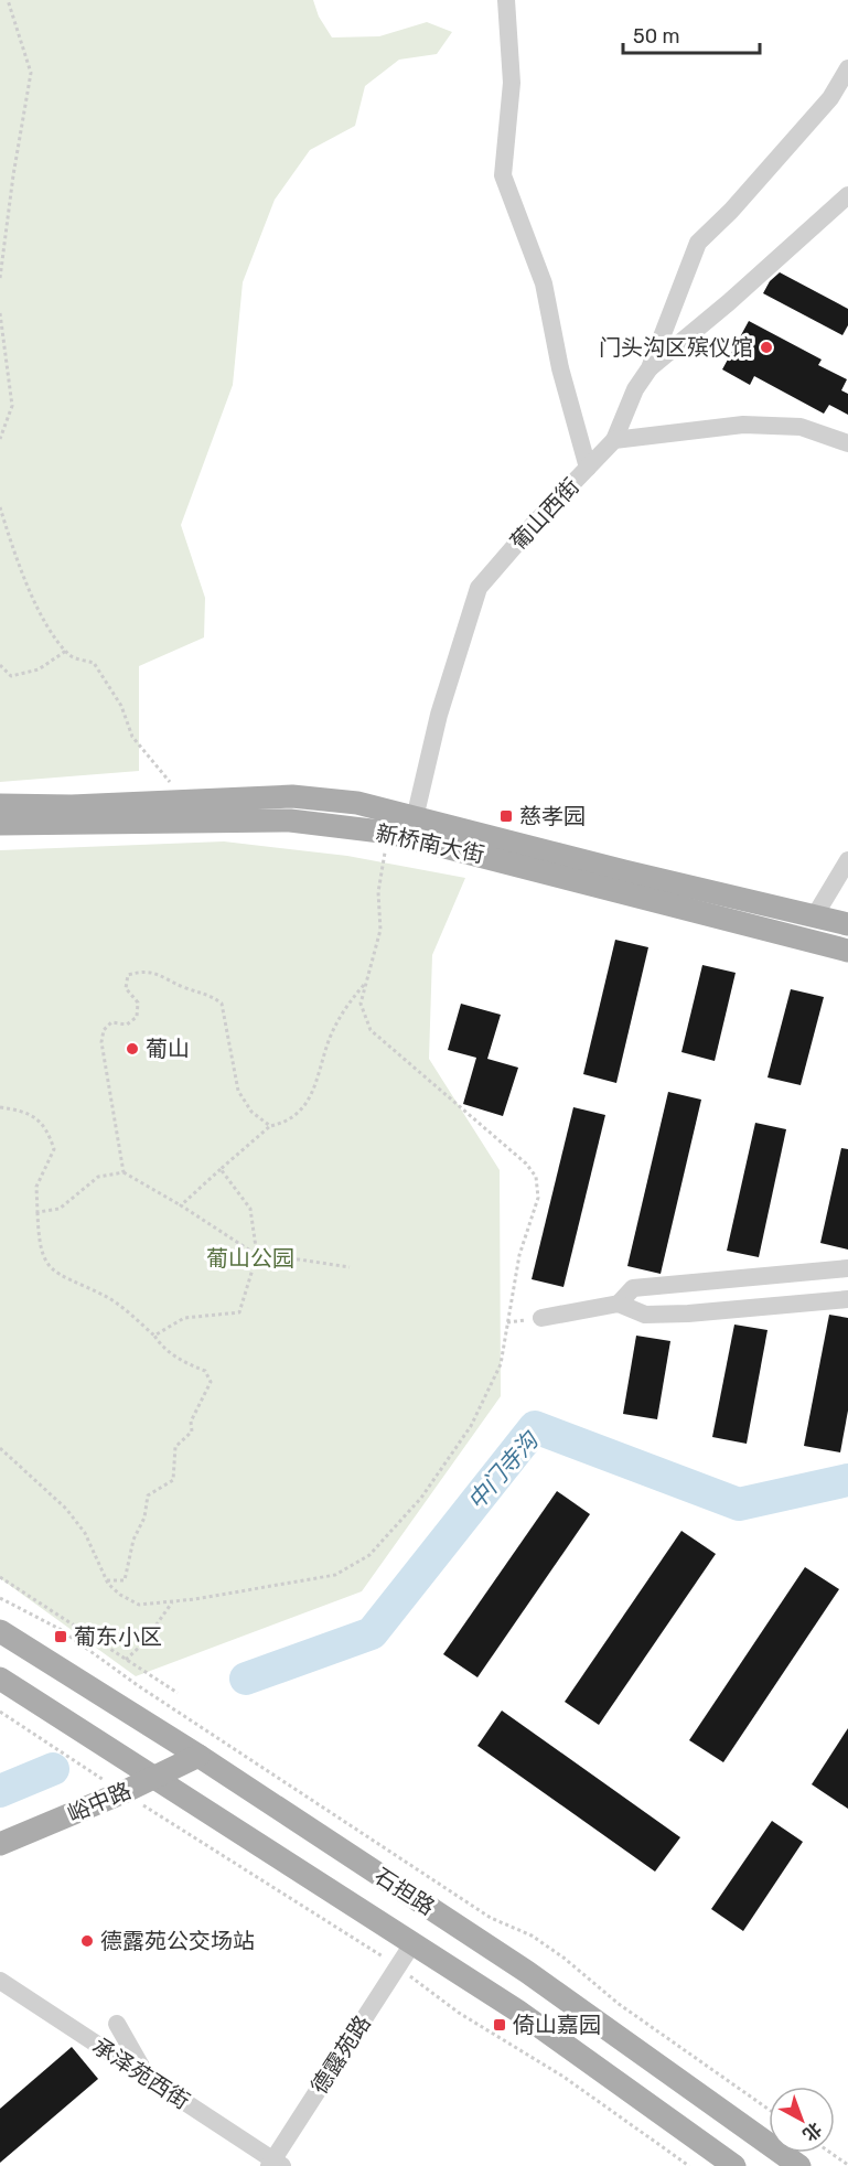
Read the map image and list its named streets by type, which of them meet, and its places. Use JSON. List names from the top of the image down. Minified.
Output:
{"streets":{"main road":["新桥南大街","峪中路","石担路"],"street":["葡山西街","德露苑路","承泽苑西街"]},"crossings":[["葡山西街","新桥南大街"],["峪中路","石担路"],["石担路","德露苑路"],["德露苑路","承泽苑西街"]],"water":["中门寺沟"],"parks":["葡山公园"],"places":{"other":["门头沟区殡仪馆","葡山","德露苑公交场站"],"transit":["慈孝园","葡东小区","倚山嘉园"]},"scale_bar":"50 m","north":"bottom right"}
